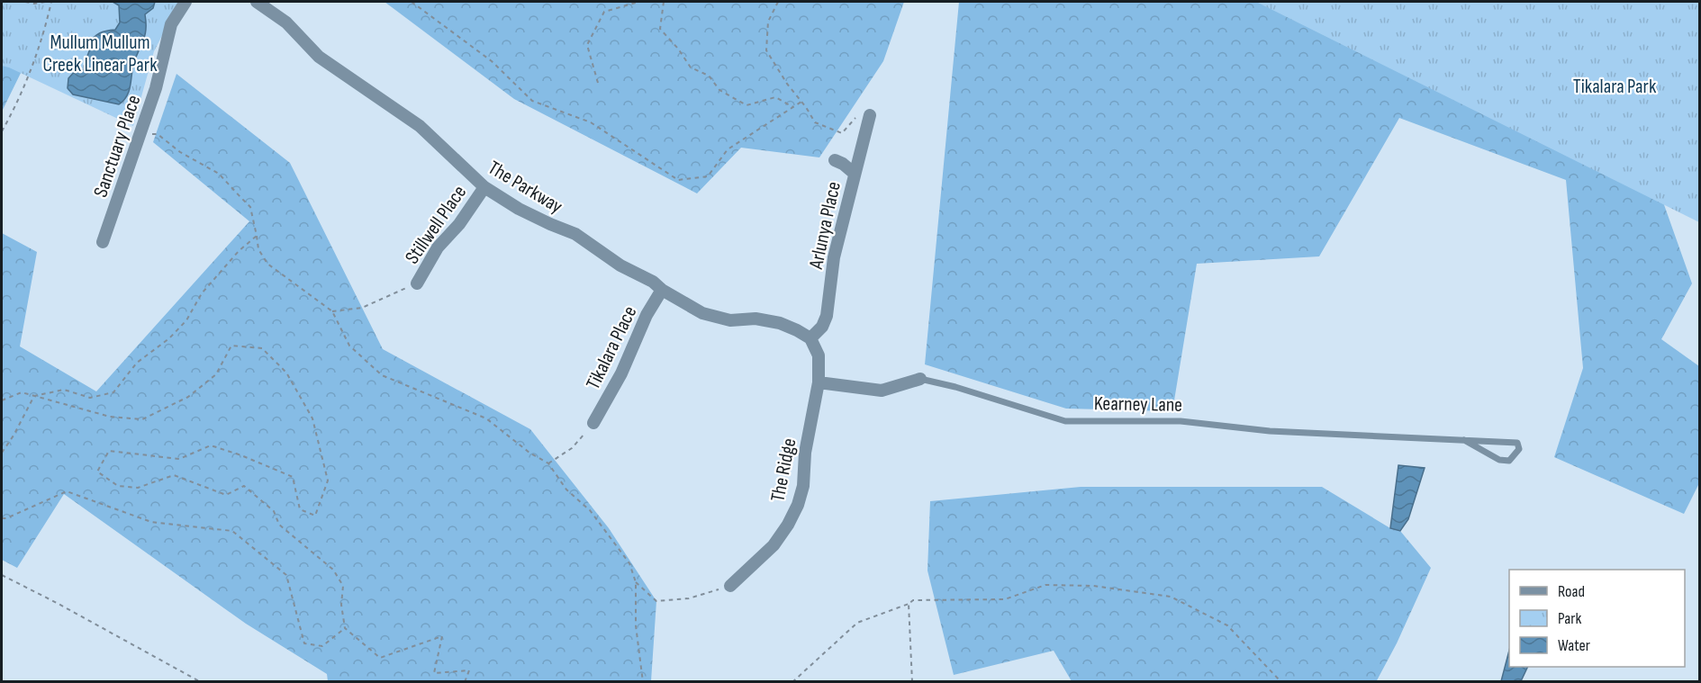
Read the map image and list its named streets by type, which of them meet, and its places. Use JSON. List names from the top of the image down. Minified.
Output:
{"streets":{"street":["Sanctuary Place","The Parkway","Stillwell Place","Arlunya Place","Tikalara Place","Kearney Lane","The Ridge"]},"crossings":[["The Parkway","Stillwell Place"],["The Parkway","Arlunya Place"],["The Parkway","Tikalara Place"],["The Parkway","The Ridge"],["Arlunya Place","The Ridge"],["Kearney Lane","The Ridge"]],"parks":["Mullum Mullum Creek Linear Park","Tikalara Park"],"legend":["Road","Park","Water"]}
